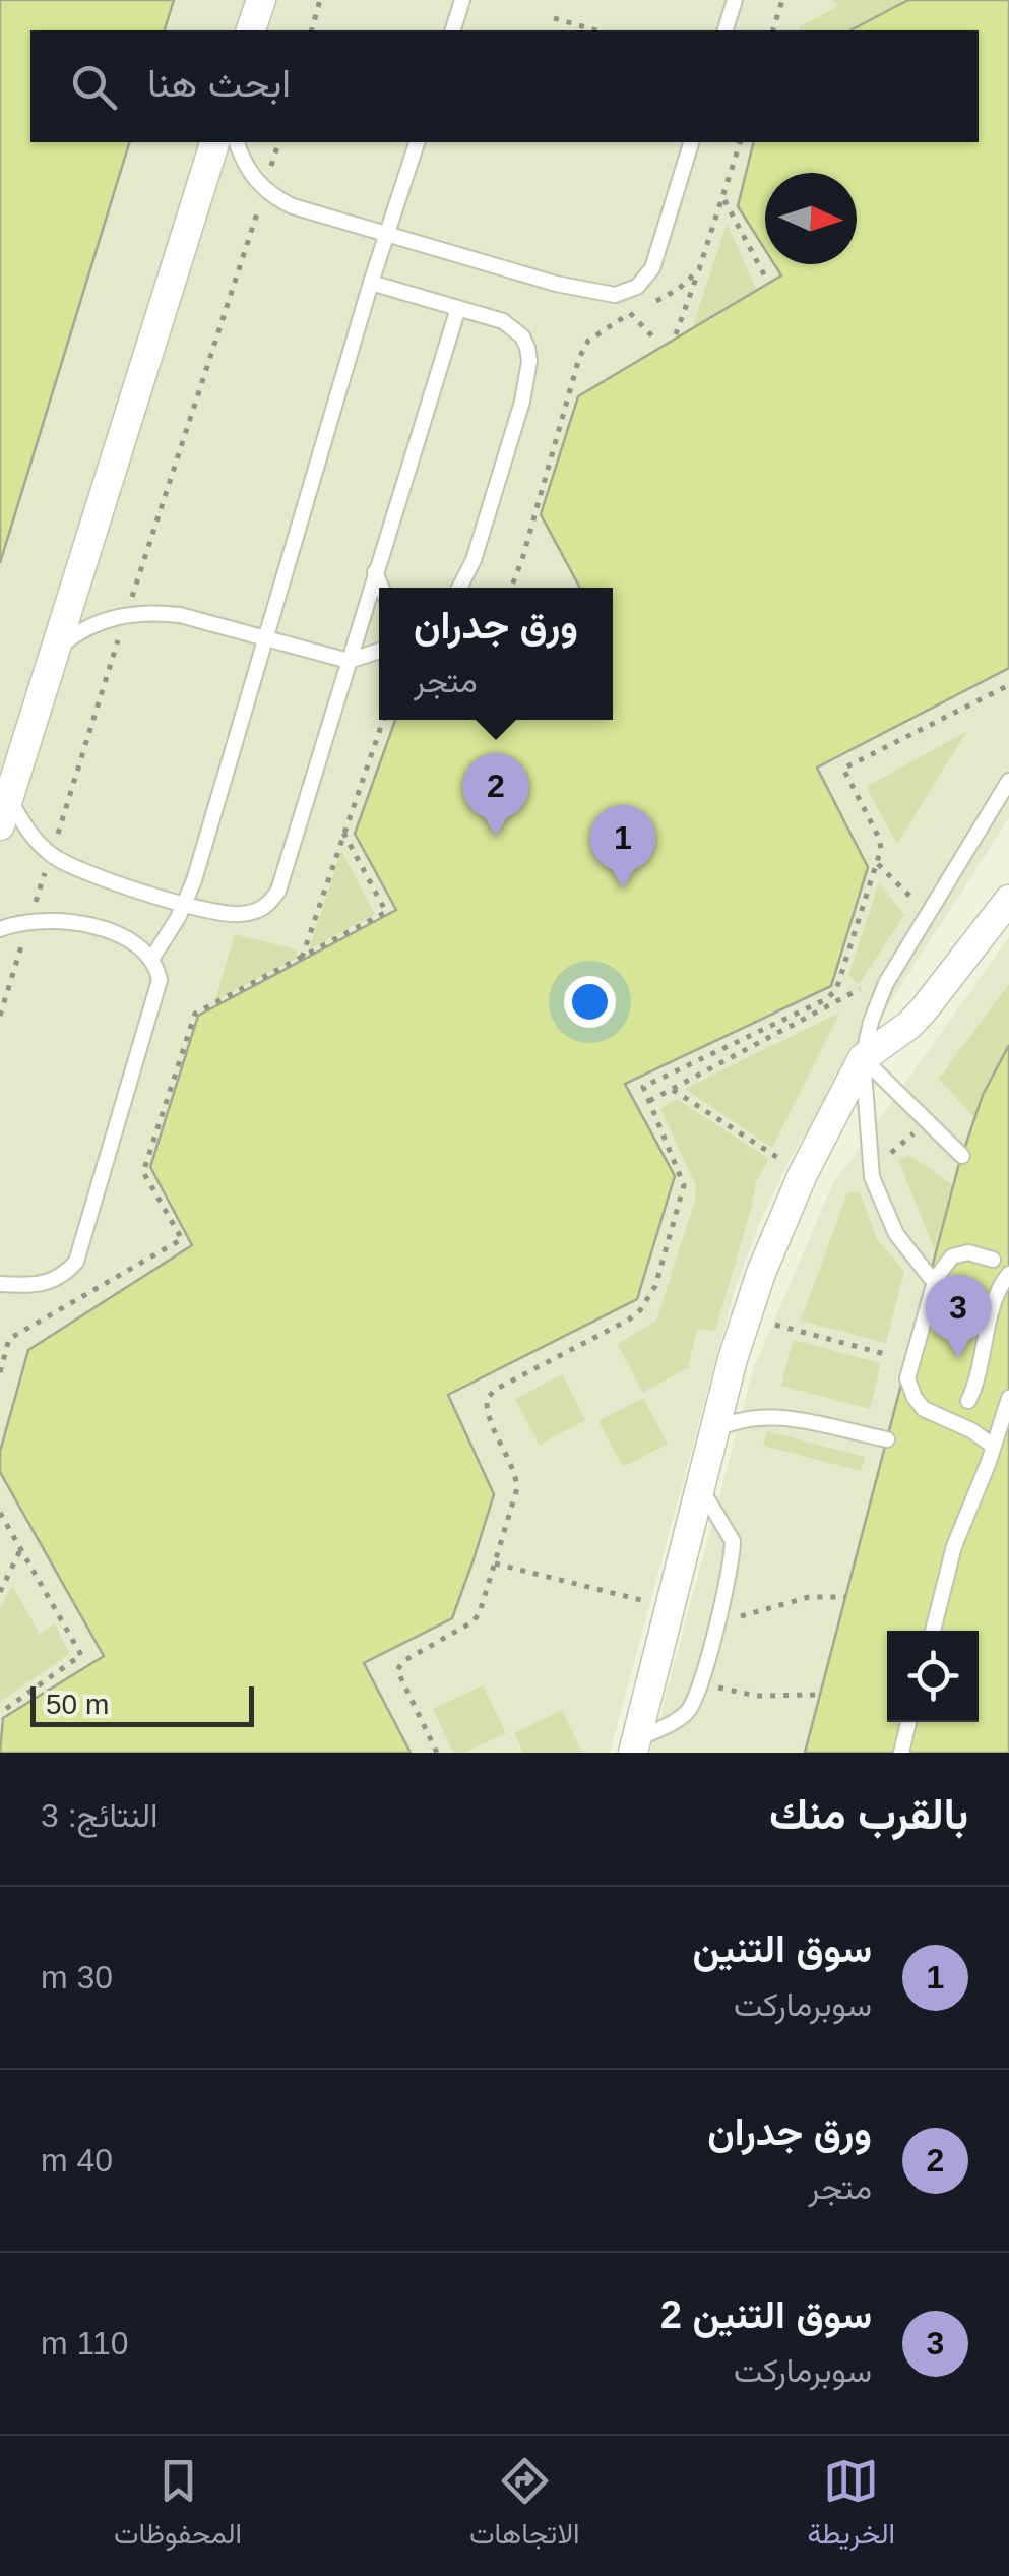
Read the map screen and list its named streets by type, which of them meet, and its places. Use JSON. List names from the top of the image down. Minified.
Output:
{"scale_bar":"50 m","north":"right","page":{"search":"ابحث هنا","popup":["ورق جدران","متجر"],"pins":["2","1","3"],"scale":"50 m","heading":["بالقرب منك","النتائج: 3"],"list":[{"mark":"1","name":"سوق التنين","note":"سوبرماركت","value":"30 m"},{"mark":"2","name":"ورق جدران","note":"متجر","value":"40 m"},{"mark":"3","name":"سوق التنين 2","note":"سوبرماركت","value":"110 m"}],"nav":["الخريطة","الاتجاهات","المحفوظات"]}}
